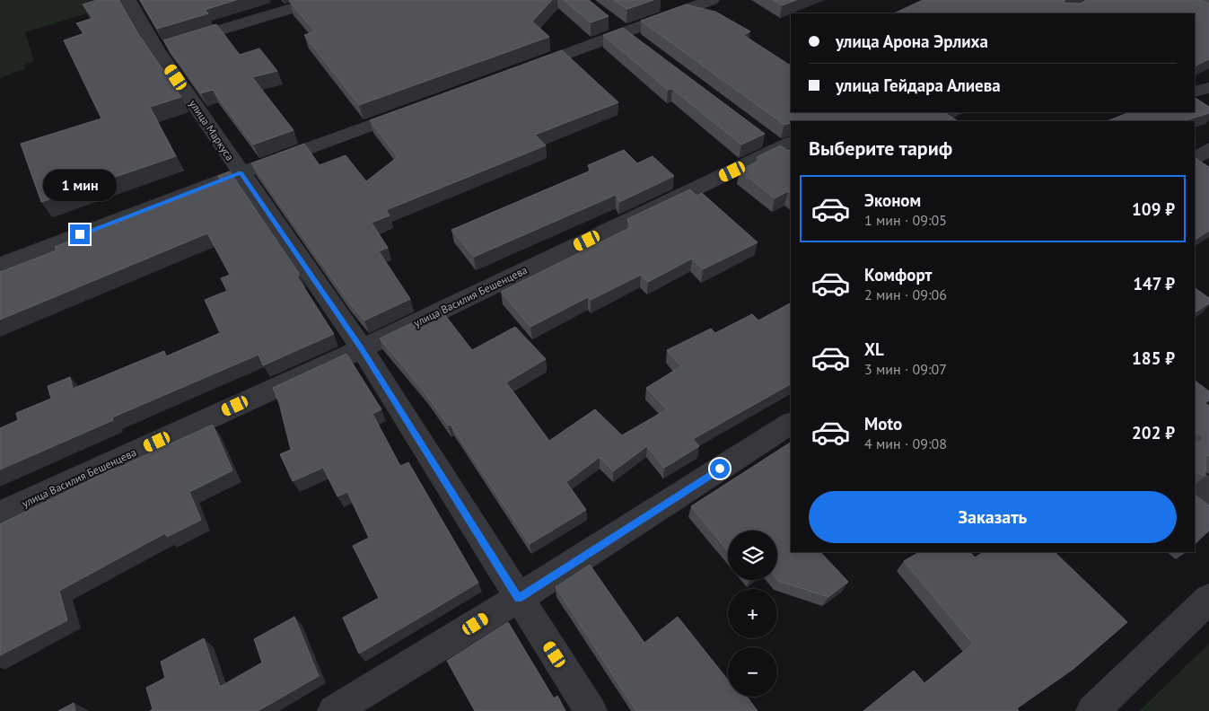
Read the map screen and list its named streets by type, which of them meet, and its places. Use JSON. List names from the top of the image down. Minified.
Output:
{"streets":{"street":["улица Маркуса","улица Василия Бешенцева"]},"crossings":[["улица Маркуса","улица Василия Бешенцева"]],"page":{"banner":["улица Арона Эрлиха","улица Гейдара Алиева"],"heading":"Выберите тариф","bubble":"1 мин","list":[{"name":"Эконом","note":"1 мин · 09:05","value":"109 ₽"},{"name":"Комфорт","note":"2 мин · 09:06","value":"147 ₽"},{"name":"XL","note":"3 мин · 09:07","value":"185 ₽"},{"name":"Moto","note":"4 мин · 09:08","value":"202 ₽"}],"buttons":"Заказать","map_buttons":["+","−"]}}
